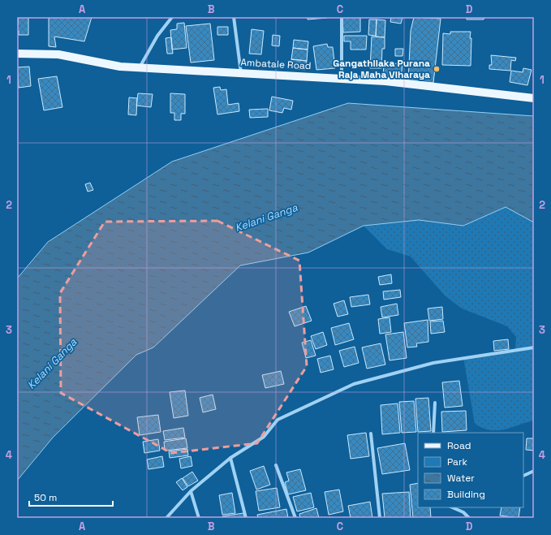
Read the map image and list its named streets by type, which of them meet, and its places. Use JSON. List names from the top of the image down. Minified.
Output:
{"streets":{"main road":["Ambatale Road"]},"water":["Kelani Ganga"],"places":["Gangathilaka Purana Raja Maha Viharaya"],"legend":["Road","Park","Water","Building"],"scale_bar":"50 m","grid":{"columns":["A","B","C","D"],"rows":["1","2","3","4"]}}
